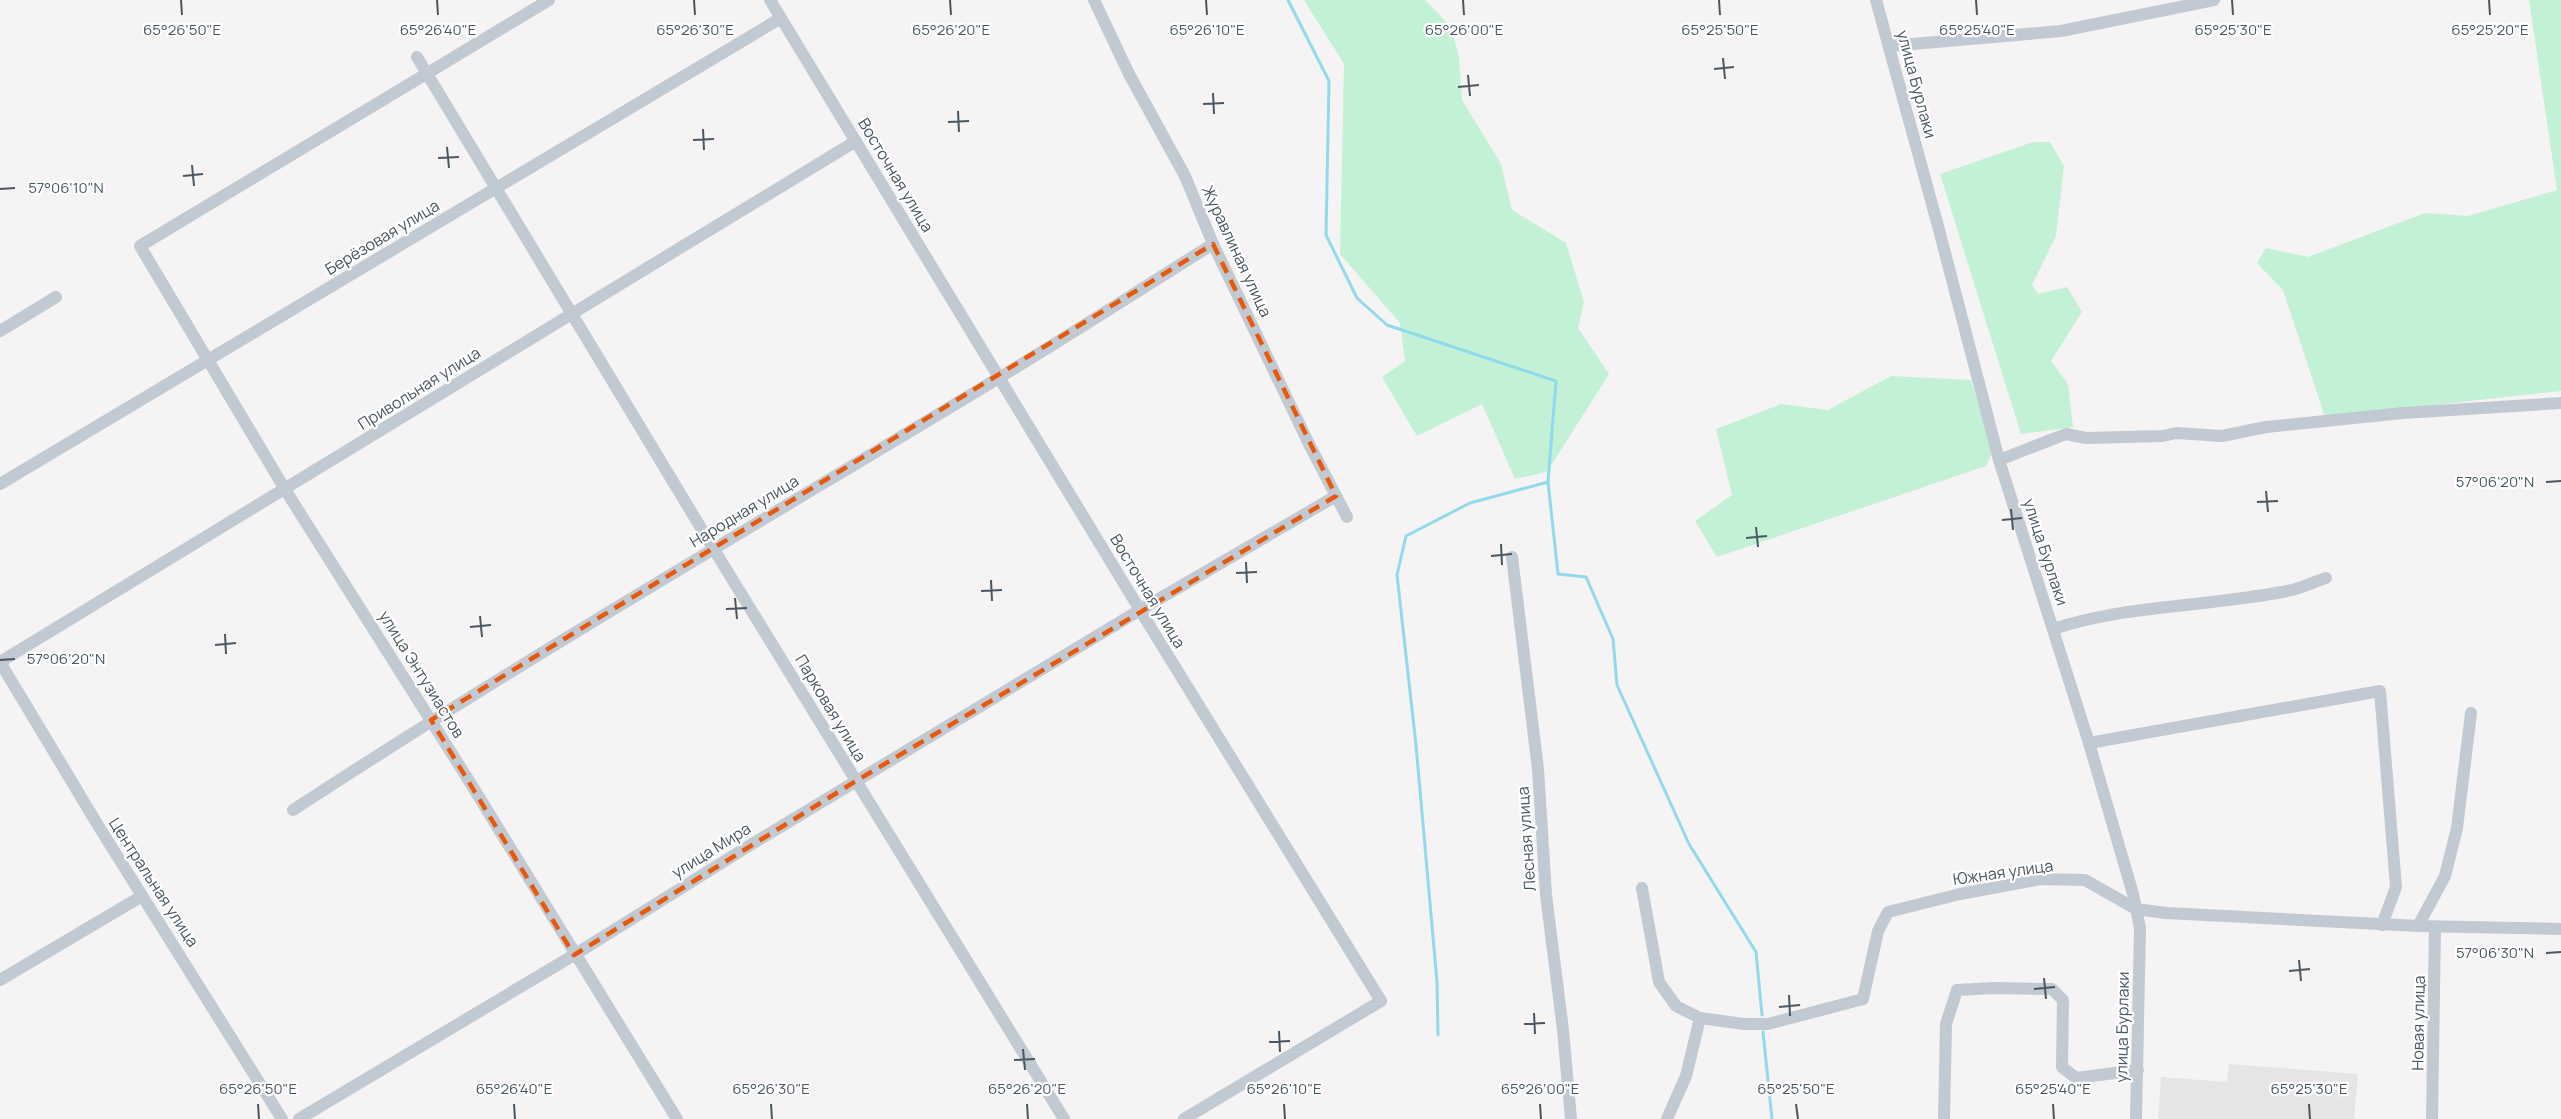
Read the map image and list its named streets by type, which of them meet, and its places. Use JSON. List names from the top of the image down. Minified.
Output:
{"streets":{"street":["улица Бурлаки","Восточная улица","Берёзовая улица","Журавлиная улица","Привольная улица","Народная улица","улица Энтузиастов","Парковая улица","Лесная улица","улица Мира","Южная улица","Центральная улица","Новая улица"]},"crossings":[["улица Бурлаки","Южная улица"],["Восточная улица","Берёзовая улица"],["Восточная улица","Привольная улица"],["Восточная улица","Народная улица"],["Восточная улица","улица Мира"],["Берёзовая улица","улица Энтузиастов"],["Берёзовая улица","Парковая улица"],["Журавлиная улица","Народная улица"],["Журавлиная улица","улица Мира"],["Привольная улица","улица Энтузиастов"],["Привольная улица","Парковая улица"],["Привольная улица","Центральная улица"],["Народная улица","улица Энтузиастов"],["Народная улица","Парковая улица"],["улица Энтузиастов","Парковая улица"],["улица Энтузиастов","улица Мира"],["Парковая улица","улица Мира"],["Южная улица","Новая улица"]],"coordinates":["65°26'50\"E","65°26'40\"E","65°26'30\"E","65°26'20\"E","65°26'10\"E","65°26'00\"E","65°25'50\"E","65°25'40\"E","65°25'30\"E","65°25'20\"E","57°06'10\"N","57°06'20\"N","57°06'30\"N"]}
